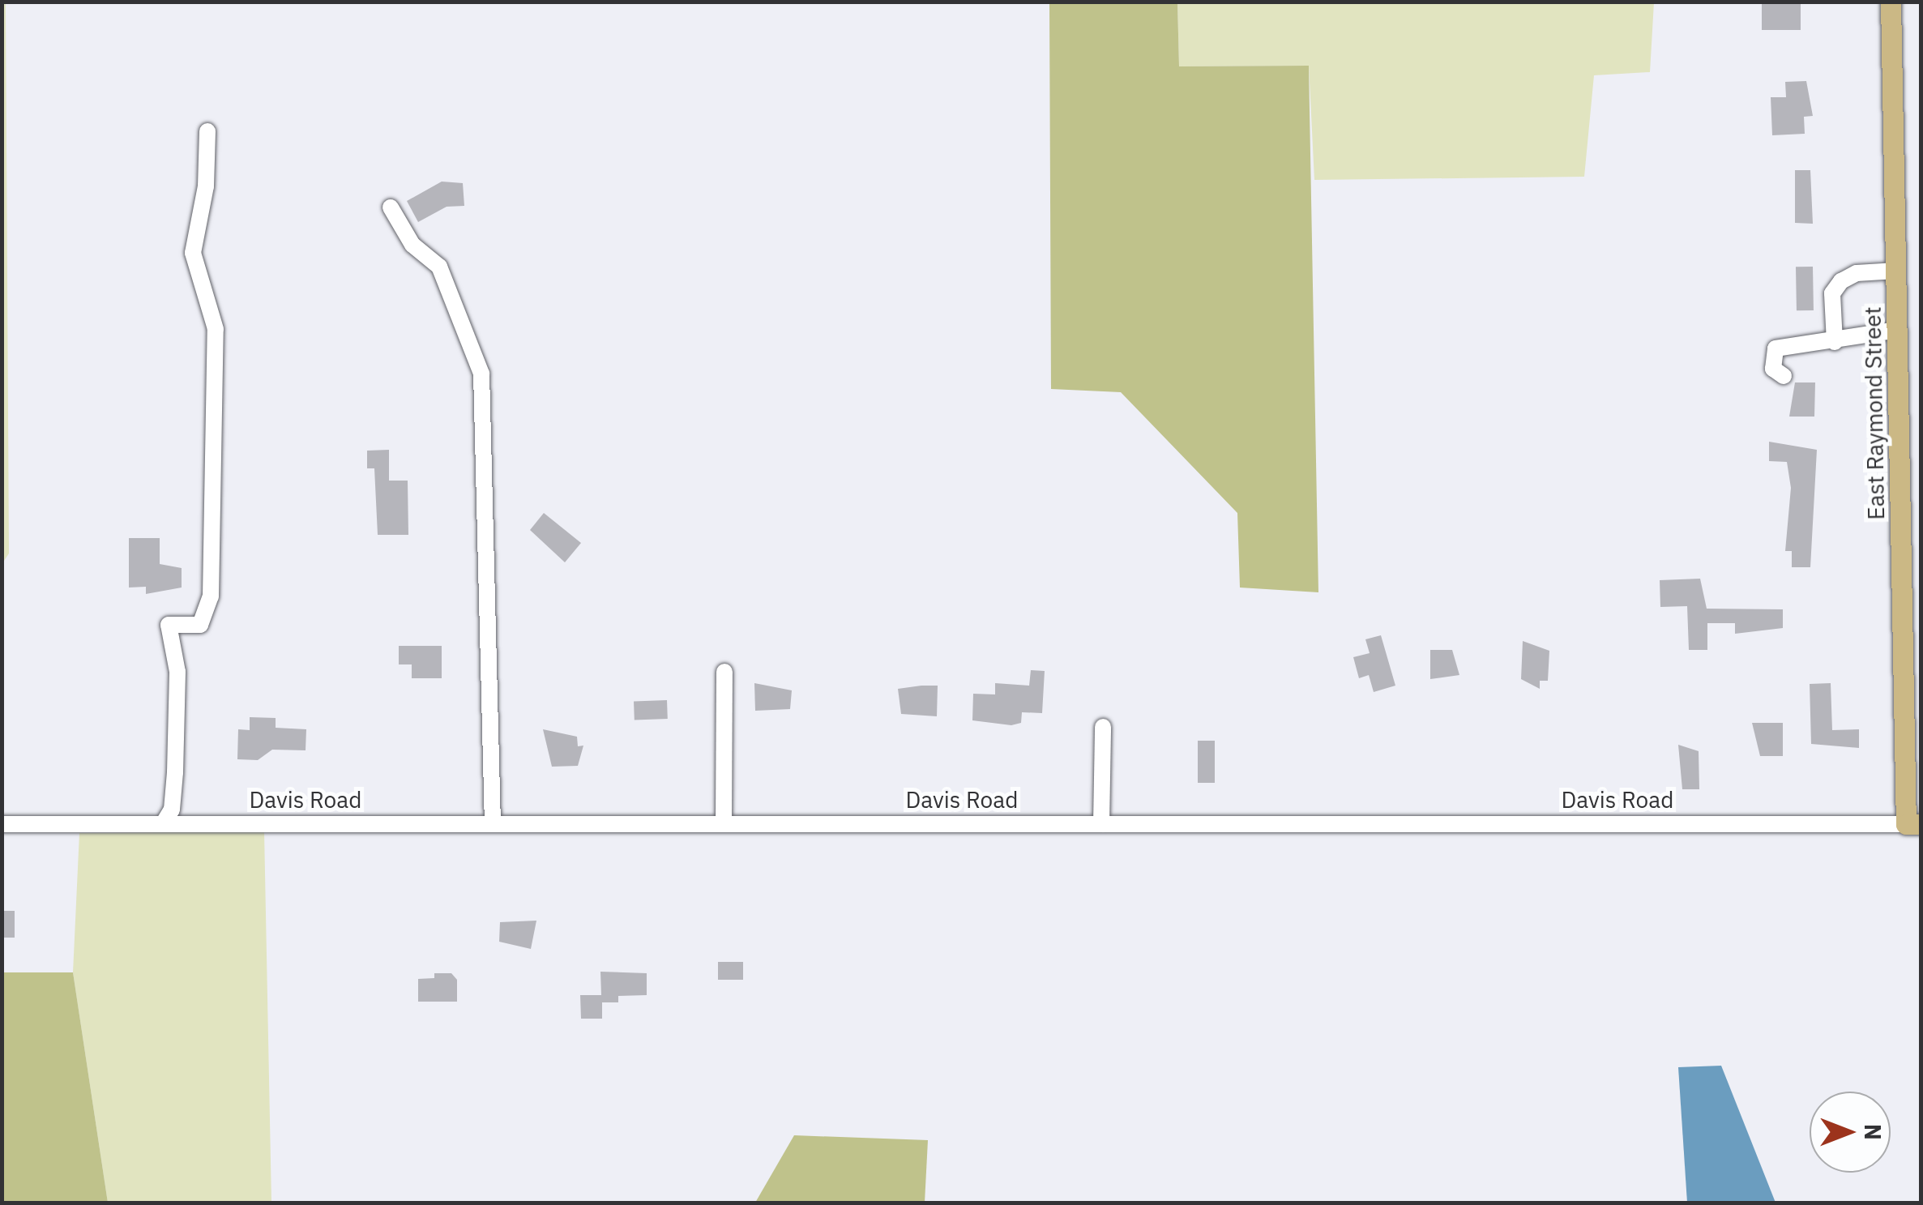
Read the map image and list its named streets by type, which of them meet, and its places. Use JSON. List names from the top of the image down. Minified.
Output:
{"streets":{"main road":["East Raymond Street"],"street":["Davis Road"]},"crossings":[["East Raymond Street","Davis Road"]],"north":"right"}
